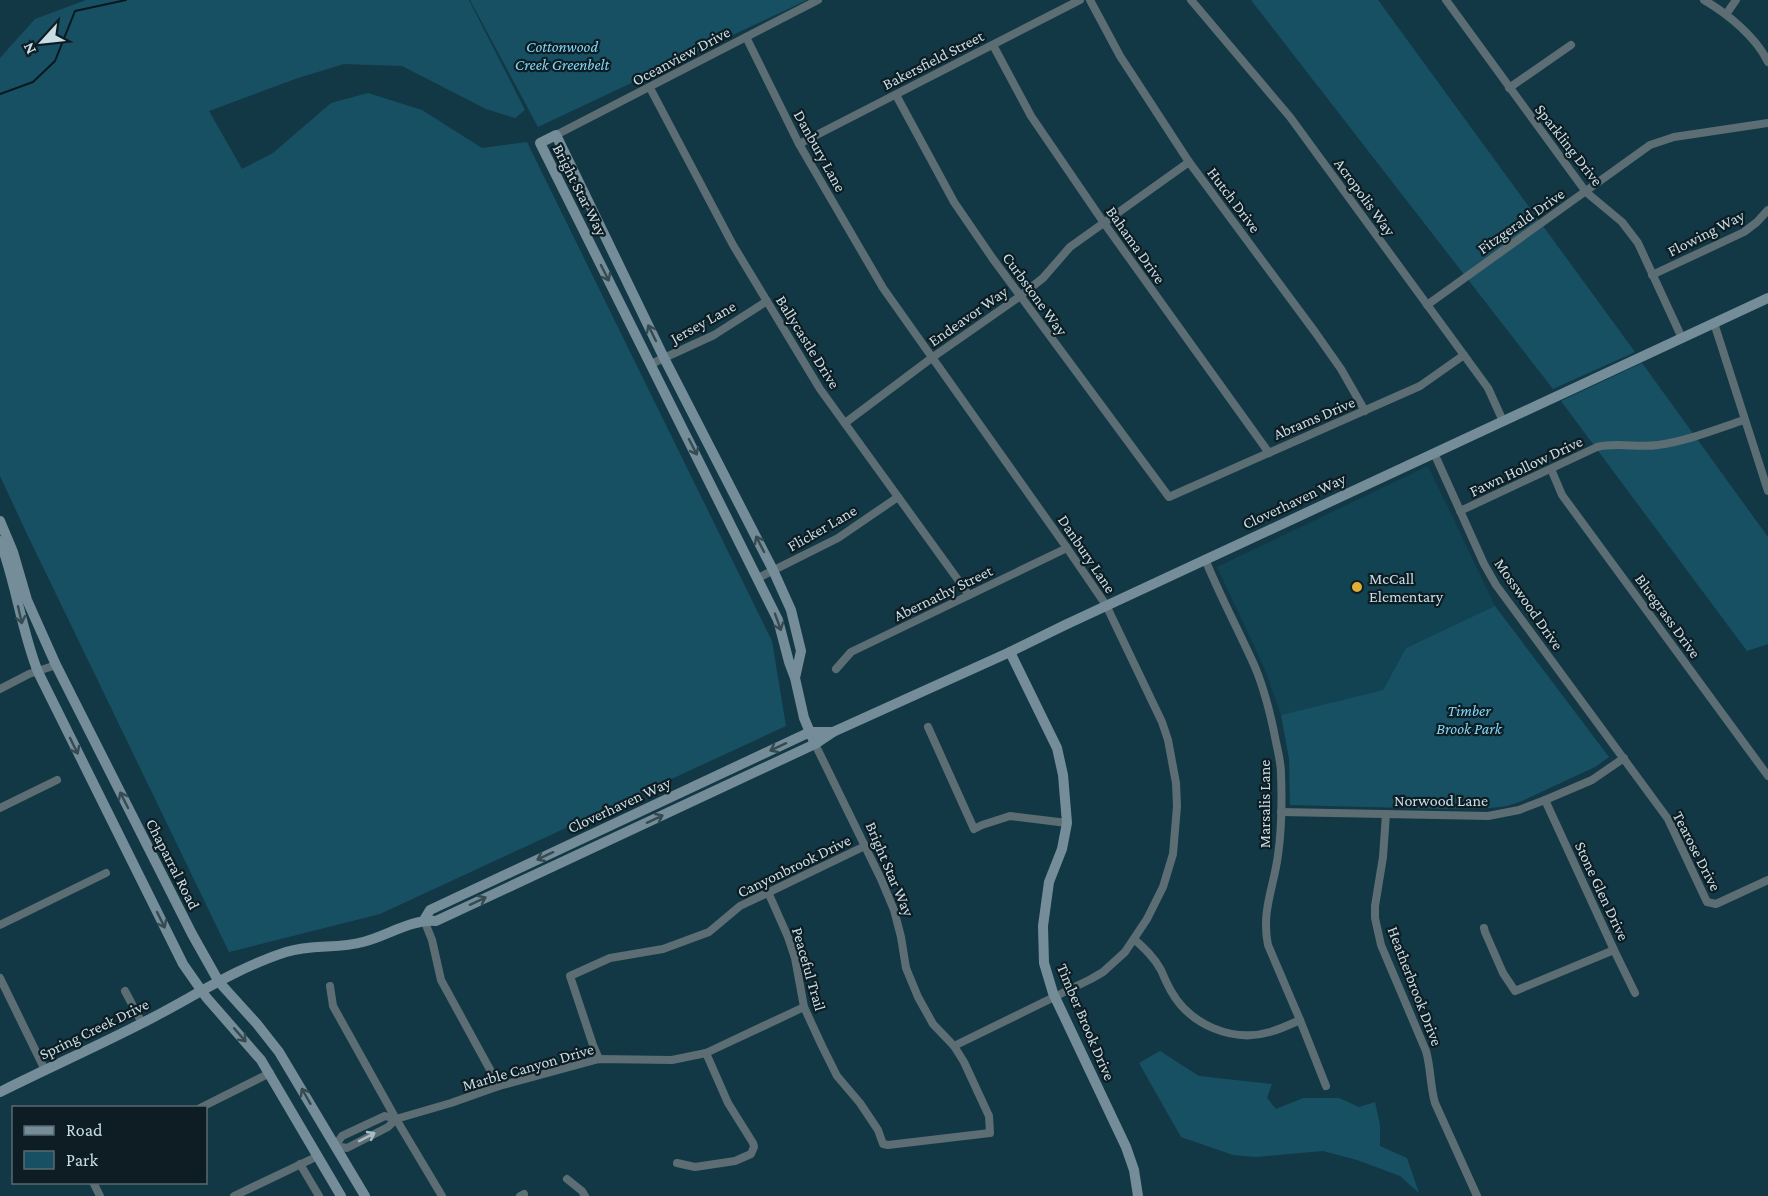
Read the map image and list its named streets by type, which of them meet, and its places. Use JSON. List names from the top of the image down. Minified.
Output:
{"streets":{"street":["Oceanview Drive","Bakersfield Street","Sparkling Drive","Danbury Lane","Bright Star Way","Acropolis Way","Hutch Drive","Fitzgerald Drive","Flowing Way","Bahama Drive","Curbstone Way","Endeavor Way","Jersey Lane","Ballycastle Drive","Abrams Drive","Fawn Hollow Drive","Cloverhaven Way","Flicker Lane","Abernathy Street","Mosswood Drive","Bluegrass Drive","Norwood Lane","Marsalis Lane","Tearose Drive","Chaparral Road","Canyonbrook Drive","Stone Glen Drive","Peaceful Trail","Heatherbrook Drive","Timber Brook Drive","Spring Creek Drive","Marble Canyon Drive"]},"crossings":[["Oceanview Drive","Danbury Lane"],["Oceanview Drive","Bright Star Way"],["Oceanview Drive","Ballycastle Drive"],["Bakersfield Street","Danbury Lane"],["Bakersfield Street","Bahama Drive"],["Bakersfield Street","Curbstone Way"],["Sparkling Drive","Fitzgerald Drive"],["Sparkling Drive","Flowing Way"],["Sparkling Drive","Cloverhaven Way"],["Danbury Lane","Bright Star Way"],["Danbury Lane","Endeavor Way"],["Danbury Lane","Cloverhaven Way"],["Danbury Lane","Abernathy Street"],["Danbury Lane","Timber Brook Drive"],["Bright Star Way","Jersey Lane"],["Bright Star Way","Cloverhaven Way"],["Bright Star Way","Flicker Lane"],["Bright Star Way","Canyonbrook Drive"],["Bright Star Way","Peaceful Trail"],["Acropolis Way","Fitzgerald Drive"],["Acropolis Way","Abrams Drive"],["Acropolis Way","Cloverhaven Way"],["Hutch Drive","Endeavor Way"],["Hutch Drive","Abrams Drive"],["Bahama Drive","Endeavor Way"],["Bahama Drive","Abrams Drive"],["Curbstone Way","Endeavor Way"],["Curbstone Way","Abrams Drive"],["Endeavor Way","Ballycastle Drive"],["Jersey Lane","Ballycastle Drive"],["Ballycastle Drive","Flicker Lane"],["Ballycastle Drive","Abernathy Street"],["Fawn Hollow Drive","Mosswood Drive"],["Fawn Hollow Drive","Bluegrass Drive"],["Cloverhaven Way","Mosswood Drive"],["Cloverhaven Way","Marsalis Lane"],["Cloverhaven Way","Chaparral Road"],["Cloverhaven Way","Timber Brook Drive"],["Cloverhaven Way","Spring Creek Drive"],["Mosswood Drive","Norwood Lane"],["Mosswood Drive","Tearose Drive"],["Norwood Lane","Marsalis Lane"],["Norwood Lane","Tearose Drive"],["Norwood Lane","Stone Glen Drive"],["Norwood Lane","Heatherbrook Drive"],["Chaparral Road","Marble Canyon Drive"],["Canyonbrook Drive","Peaceful Trail"],["Canyonbrook Drive","Marble Canyon Drive"],["Peaceful Trail","Marble Canyon Drive"]],"parks":["Cottonwood Creek Greenbelt","Timber Brook Park"],"places":["McCall Elementary"],"legend":["Road","Park"],"north":"bottom left"}
